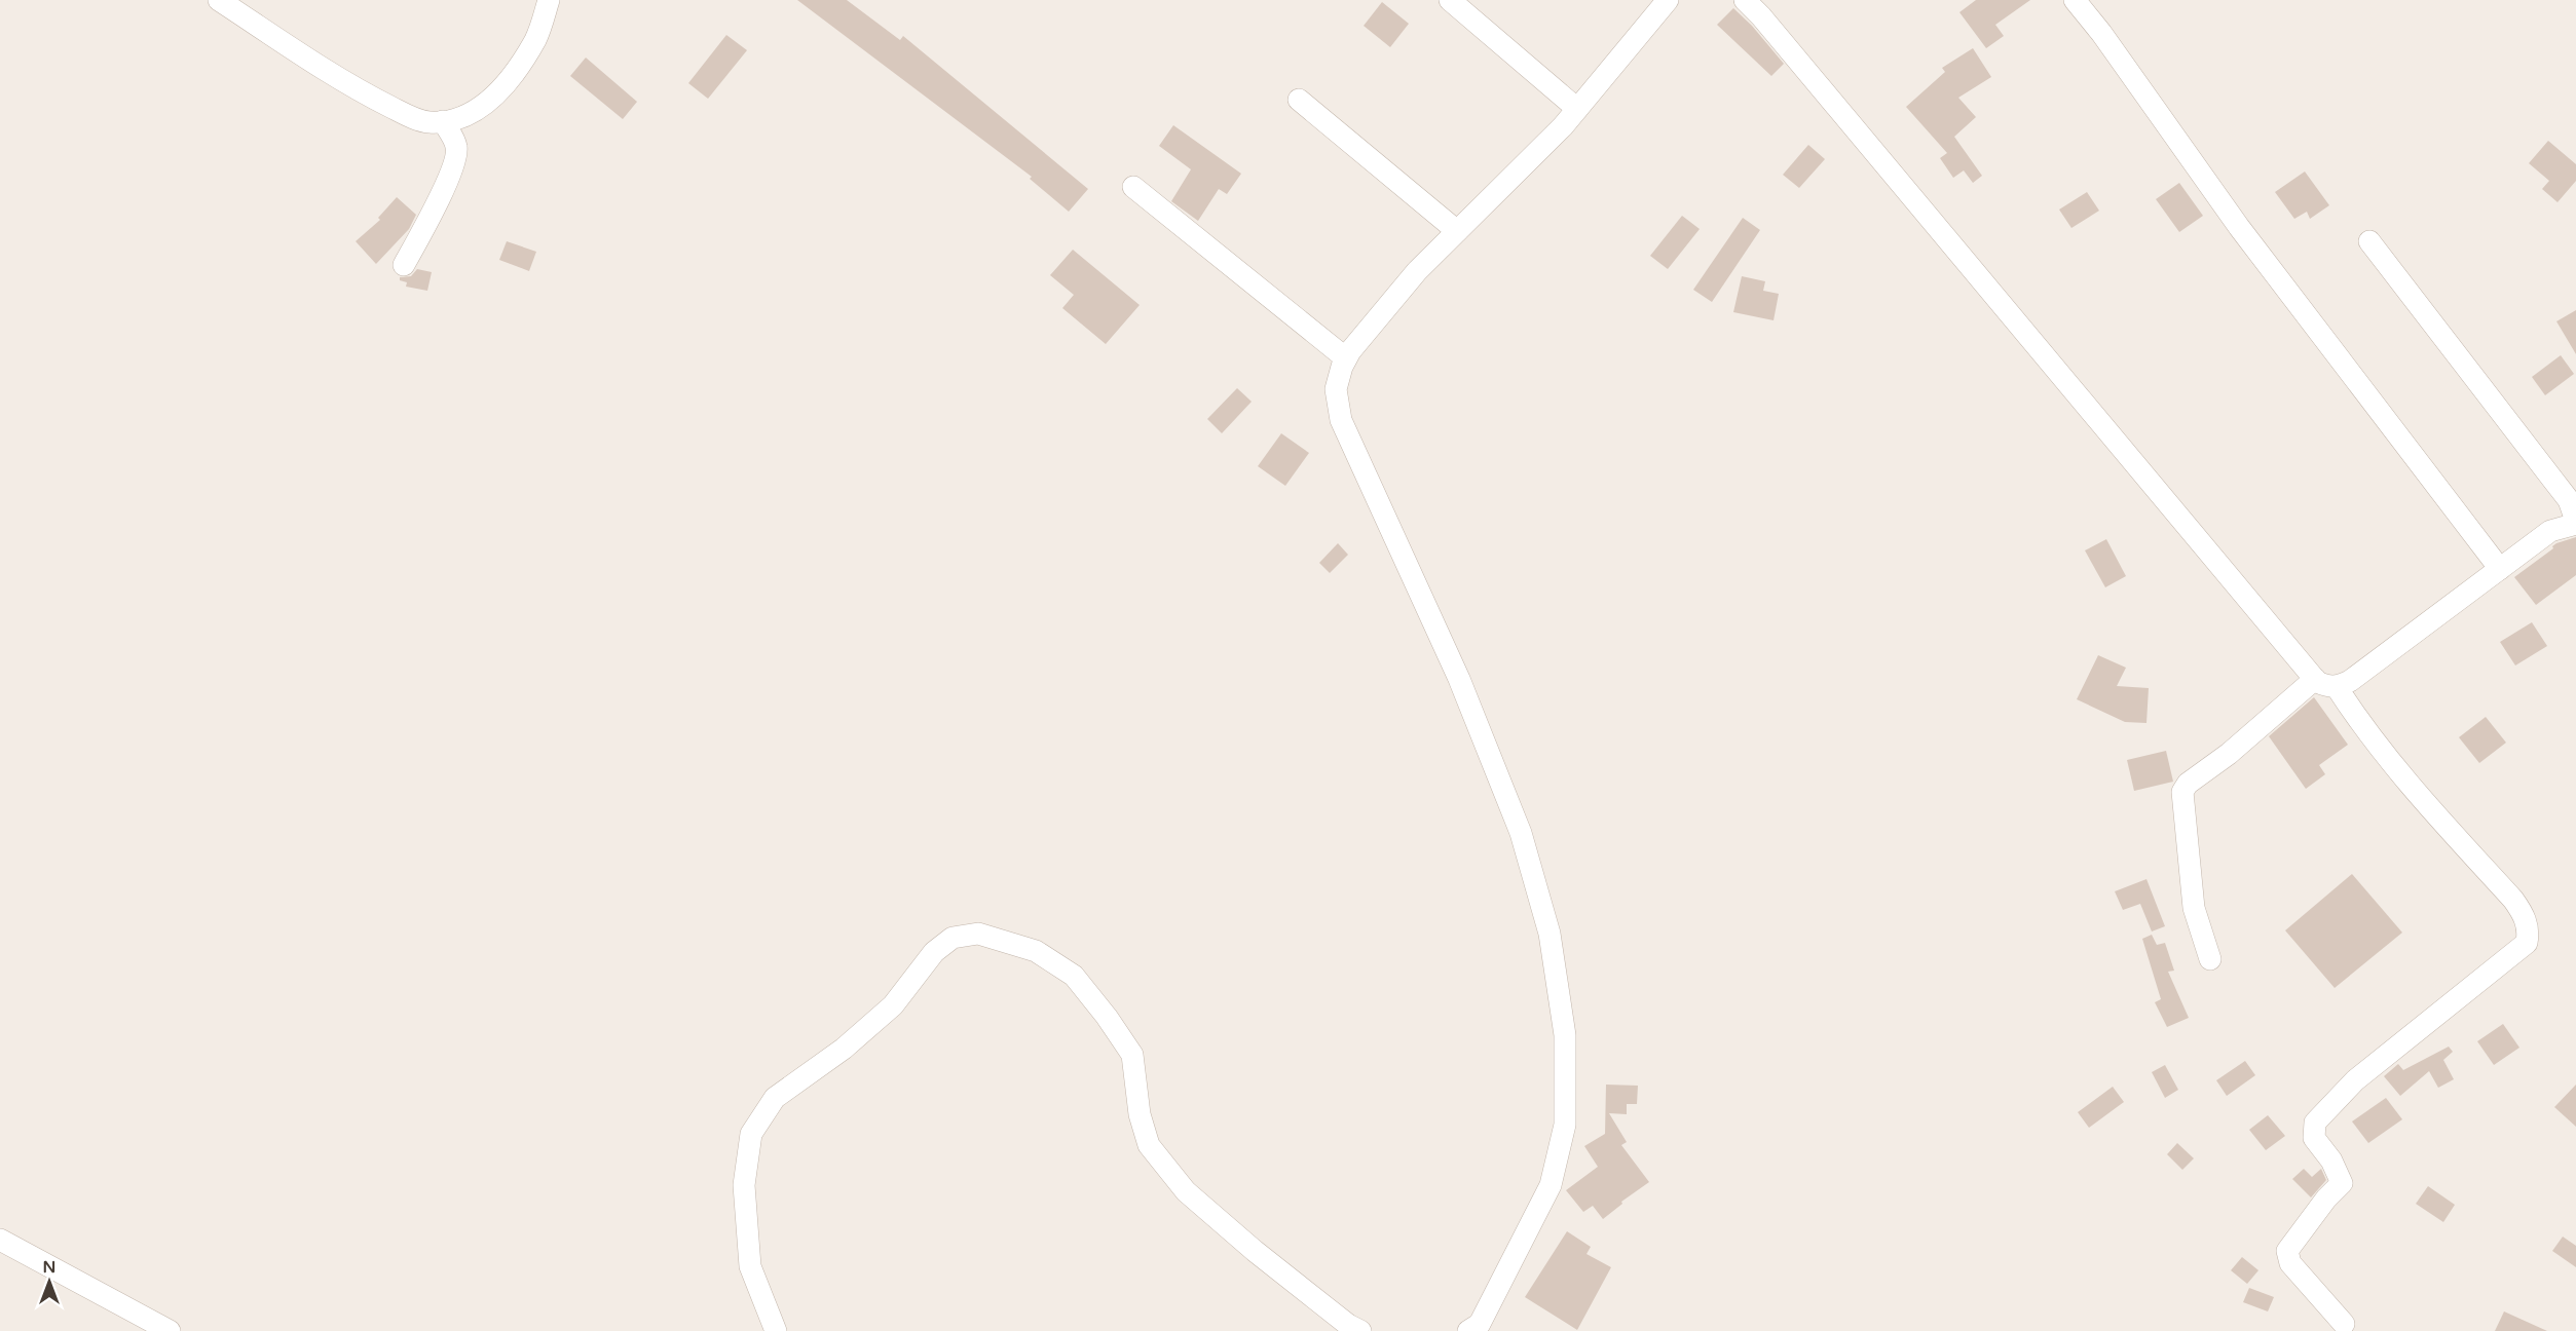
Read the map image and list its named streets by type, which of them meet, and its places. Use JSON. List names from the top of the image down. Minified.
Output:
{"north":"top"}
